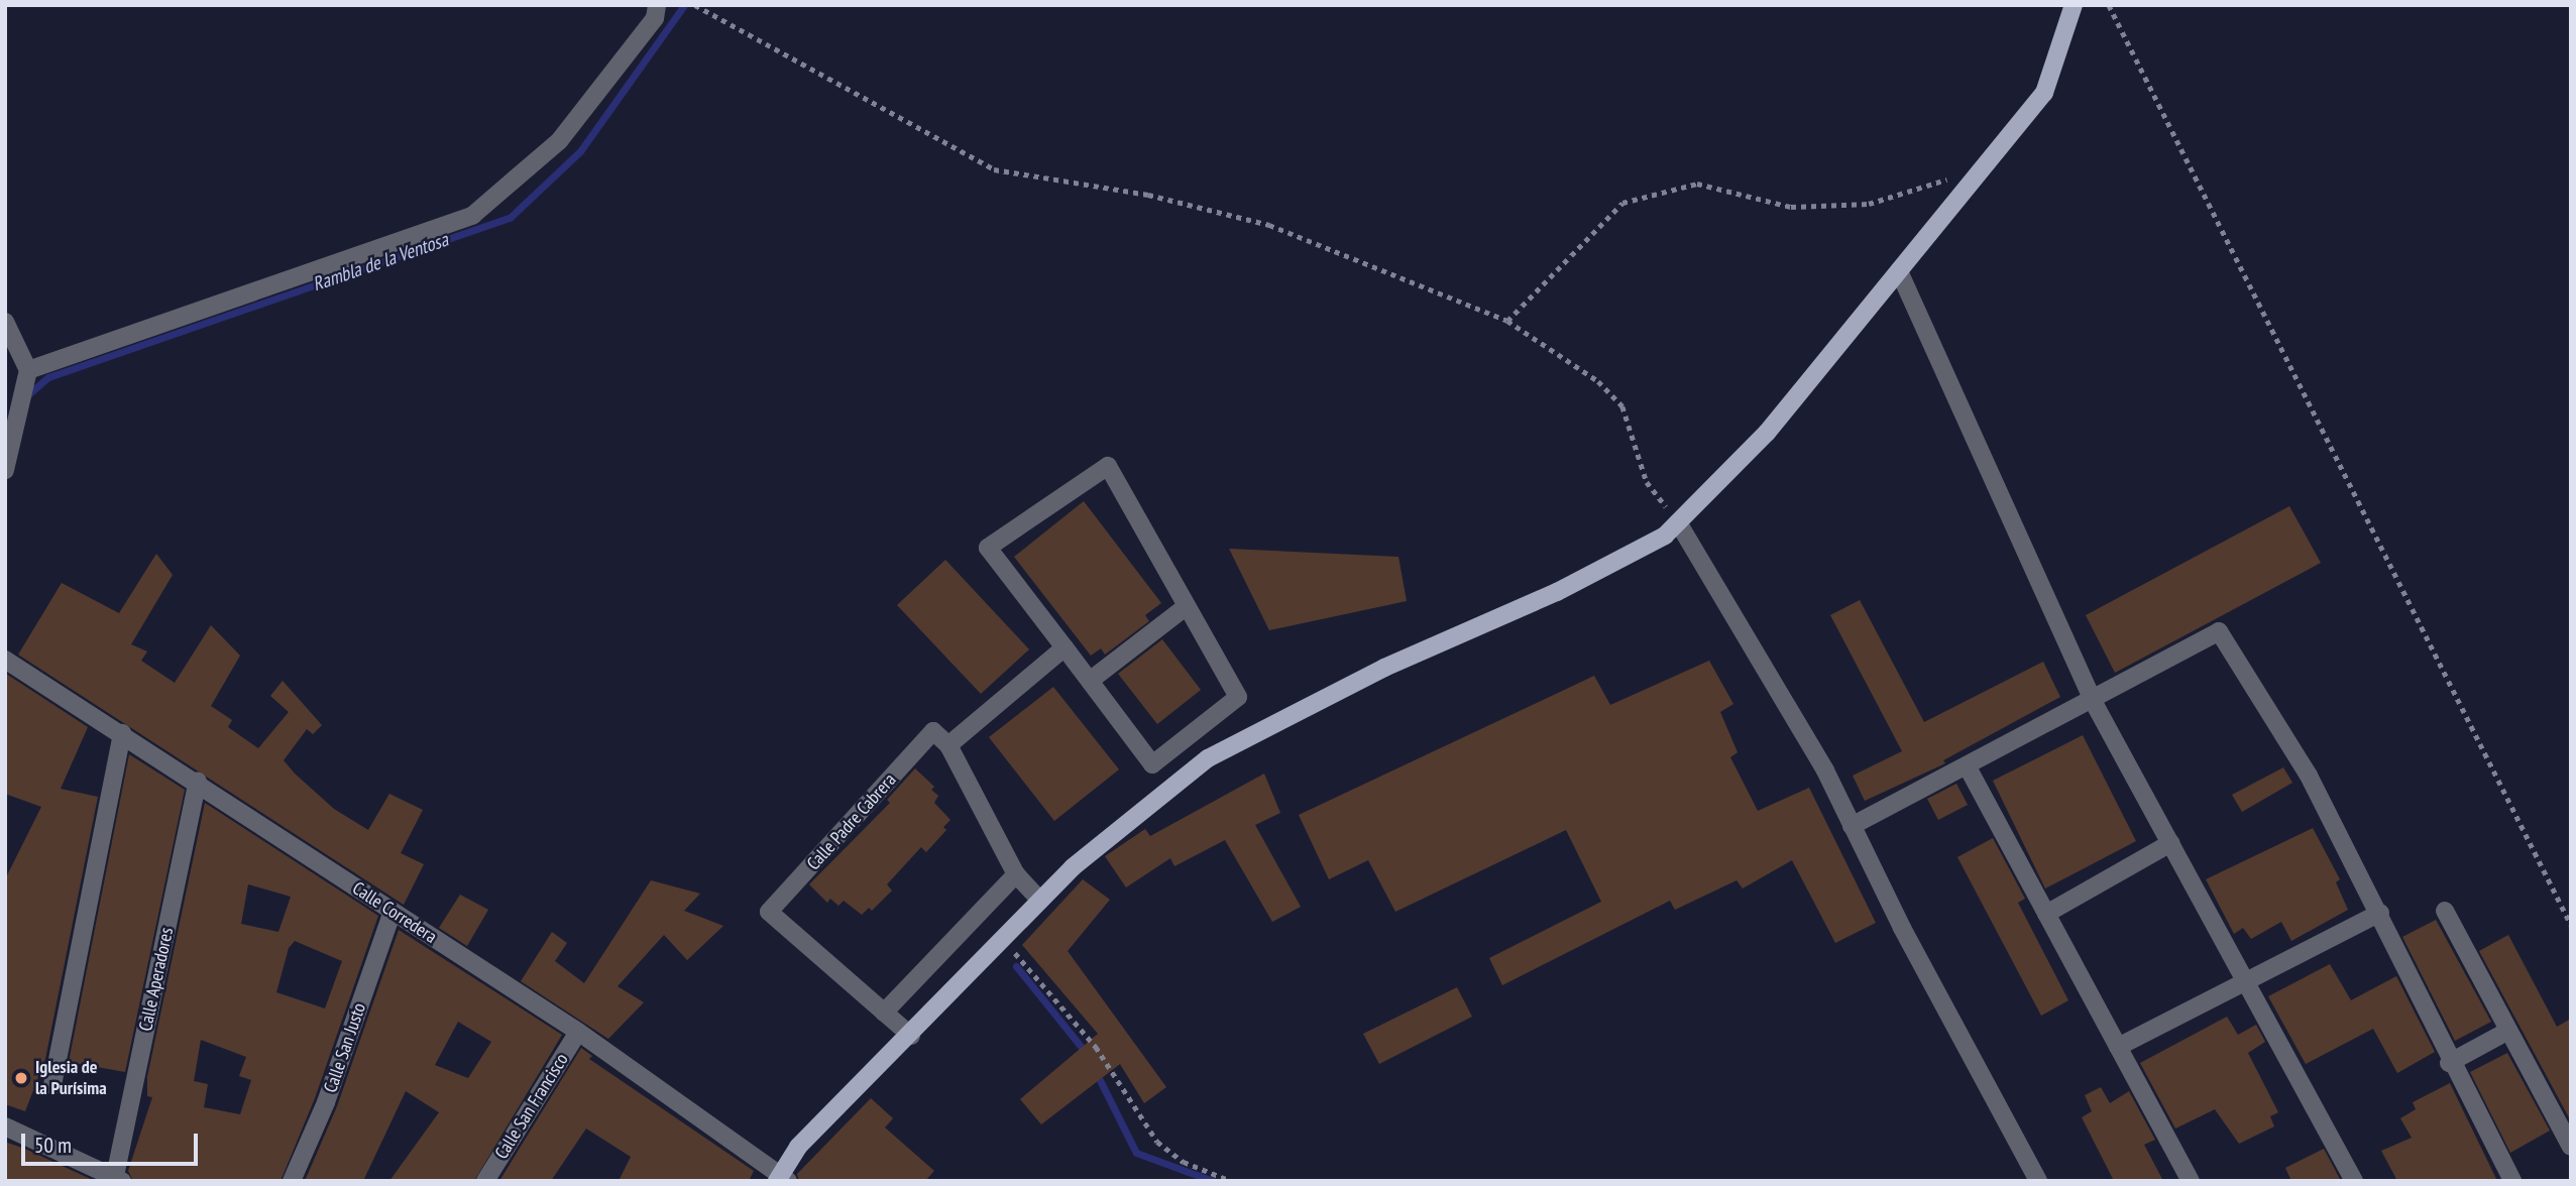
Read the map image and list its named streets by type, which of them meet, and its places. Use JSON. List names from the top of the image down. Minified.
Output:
{"streets":{"street":["Calle Padre Cabrera","Calle Corredera","Calle Aperadores","Calle San Justo","Calle San Francisco"]},"crossings":[["Calle Corredera","Calle Aperadores"],["Calle Corredera","Calle San Justo"],["Calle Corredera","Calle San Francisco"]],"water":["Rambla de la Ventosa"],"places":["Iglesia de la Purísima"],"scale_bar":"50 m"}
